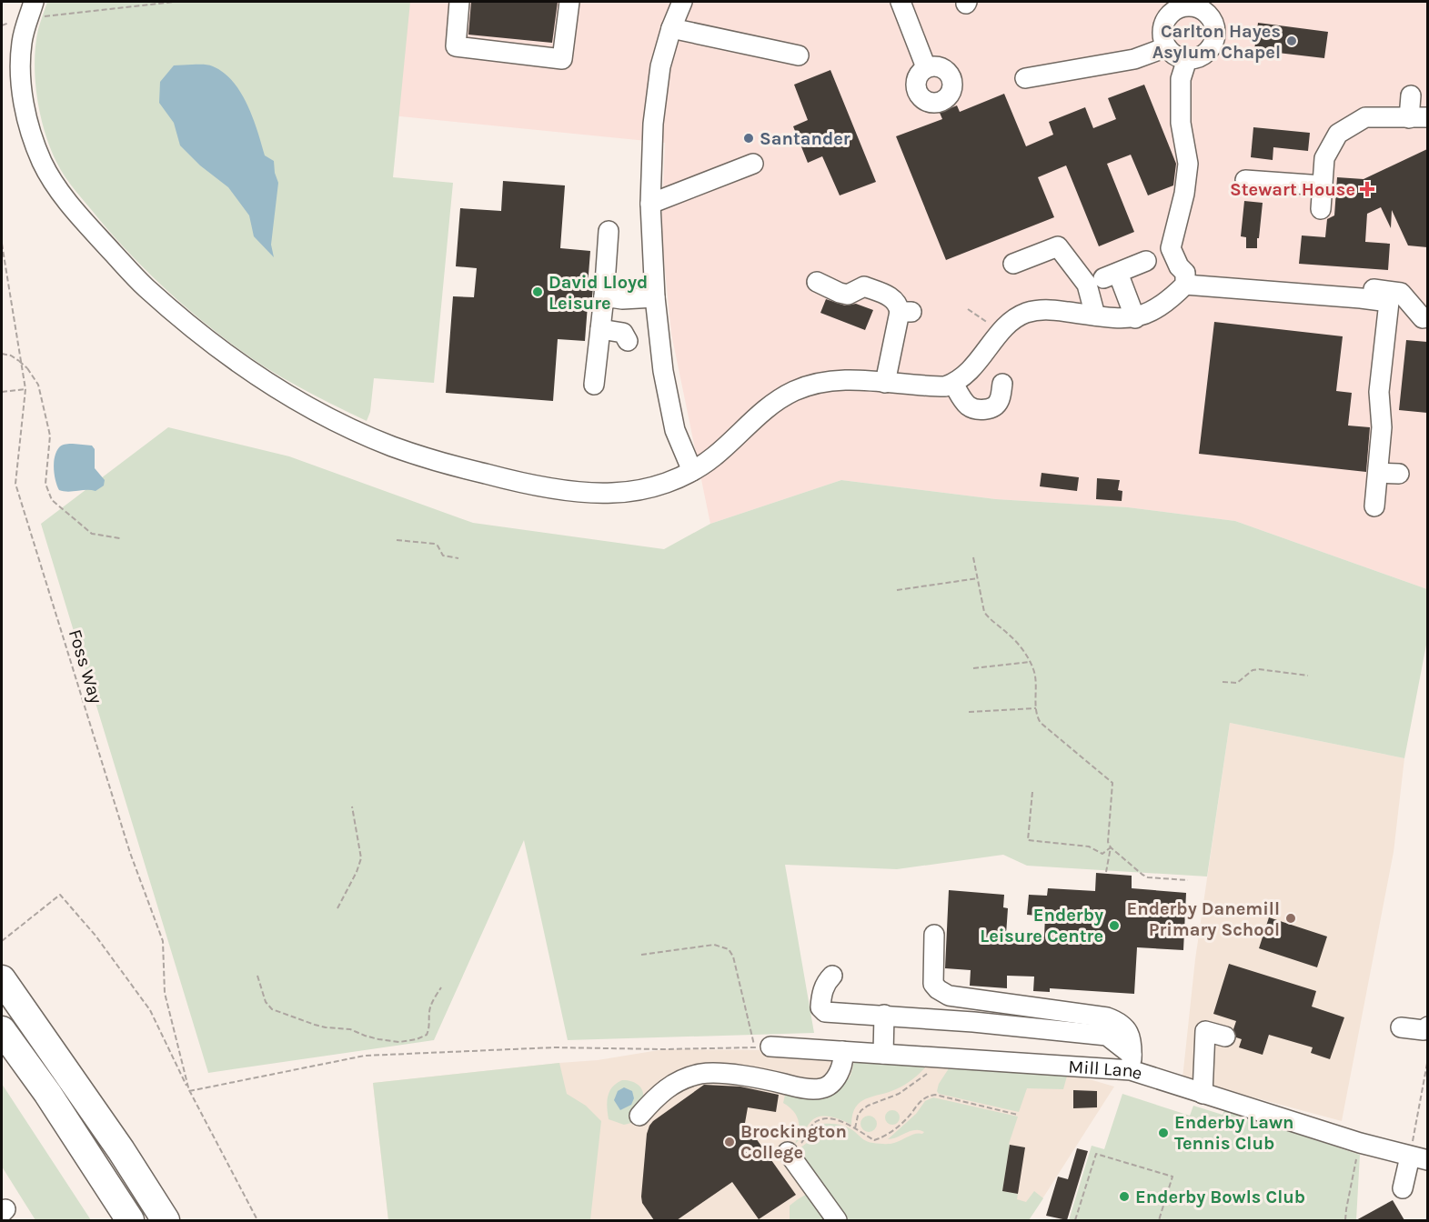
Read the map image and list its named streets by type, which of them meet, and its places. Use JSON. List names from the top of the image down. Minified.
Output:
{"streets":{"street":["Mill Lane"],"path":["Foss Way"]},"places":{"other":["Carlton Hayes Asylum Chapel","Santander","David Lloyd Leisure","Enderby Danemill Primary School","Enderby Leisure Centre","Enderby Lawn Tennis Club","Brockington College","Enderby Bowls Club"],"health":["Stewart House"]}}
